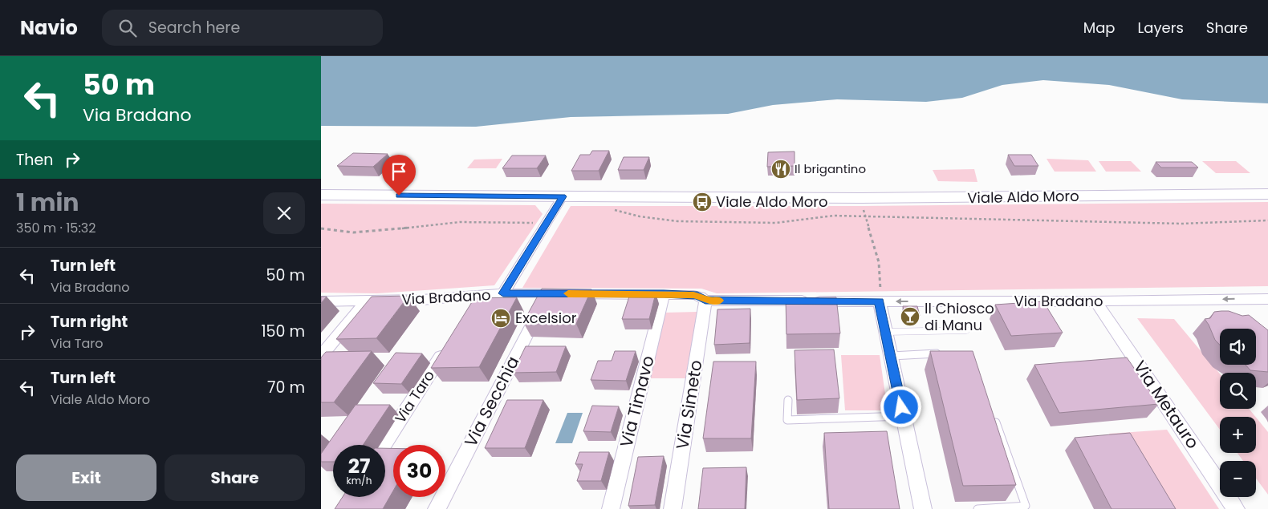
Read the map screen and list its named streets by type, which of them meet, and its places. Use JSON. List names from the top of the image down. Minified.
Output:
{"streets":{"street":["Viale Aldo Moro","Via Bradano","Via Taro","Via Secchia","Via Timavo","Via Simeto","Via Metauro"]},"crossings":[["Via Bradano","Via Secchia"],["Via Bradano","Via Timavo"],["Via Bradano","Via Simeto"],["Via Bradano","Via Metauro"]],"one_way":["Via Bradano"],"places":{"restaurant":["Il brigantino"],"bus stop":["Viale Aldo Moro"],"bar":["Il Chiosco di Manu"],"hotel":["Excelsior"]},"page":{"header":"Navio","search":"Search here","nav":["Map","Layers","Share"],"turn":["50 m","Via Bradano"],"then":"Then","heading":["1 min","350 m · 15:32"],"list":[{"name":"Turn left","note":"Via Bradano","value":"50 m"},{"name":"Turn right","note":"Via Taro","value":"150 m"},{"name":"Turn left","note":"Viale Aldo Moro","value":"70 m"}],"map_buttons":["+","−"],"speed":"27 km/h","limit":"30","buttons":["Exit","Share"]}}
